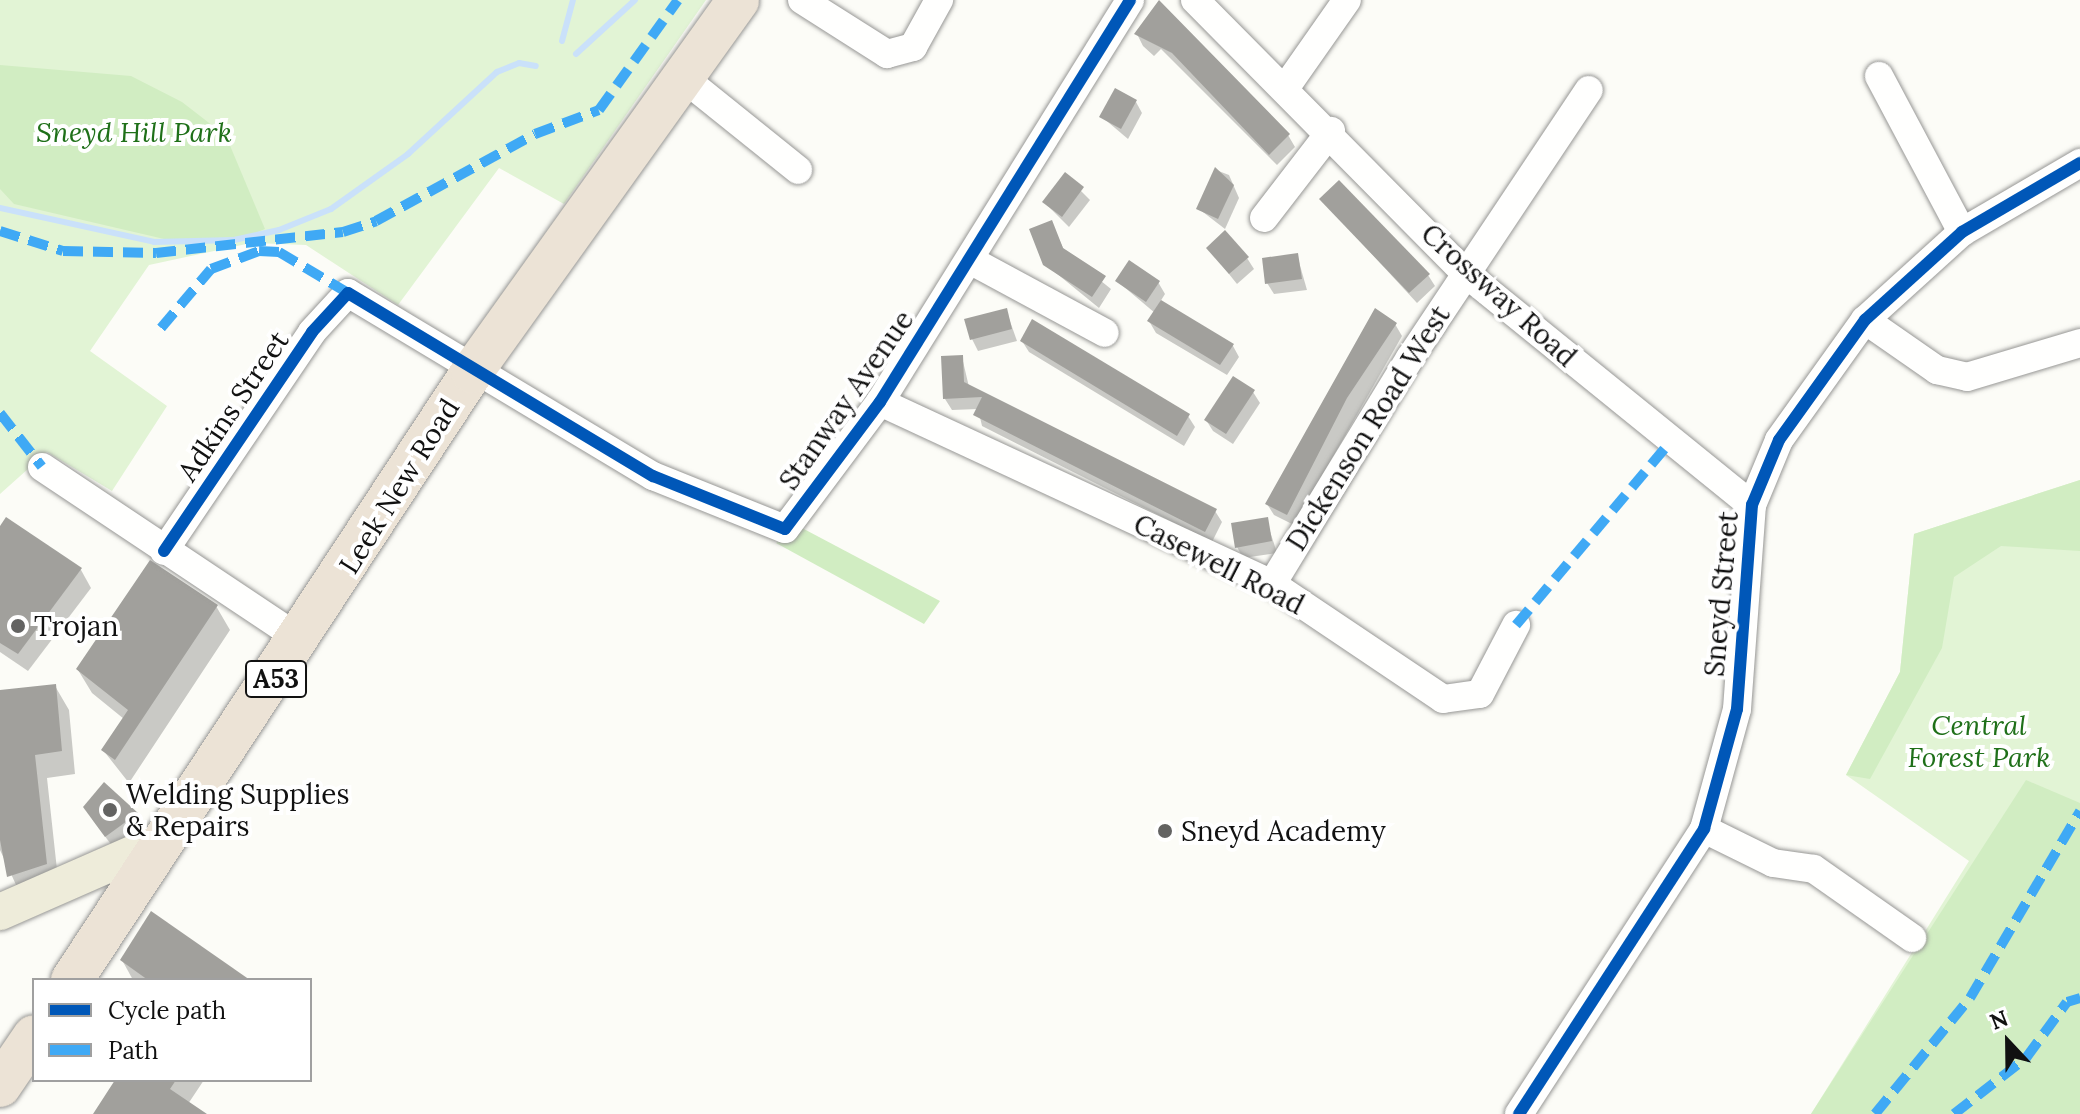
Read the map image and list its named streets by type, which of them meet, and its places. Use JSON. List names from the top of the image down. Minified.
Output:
{"streets":{"highway":["Leek New Road","A53"],"street":["Crossway Road","Stanway Avenue","Adkins Street","Dickenson Road West","Casewell Road","Sneyd Street"]},"crossings":[["Crossway Road","Dickenson Road West"],["Crossway Road","Sneyd Street"],["Stanway Avenue","Adkins Street"],["Stanway Avenue","Leek New Road"],["Stanway Avenue","Casewell Road"],["Adkins Street","Leek New Road"],["Dickenson Road West","Casewell Road"]],"parks":["Sneyd Hill Park","Central Forest Park"],"places":["Trojan","Welding Supplies & Repairs","Sneyd Academy"],"legend":["Cycle path","Path"],"north":"top"}
